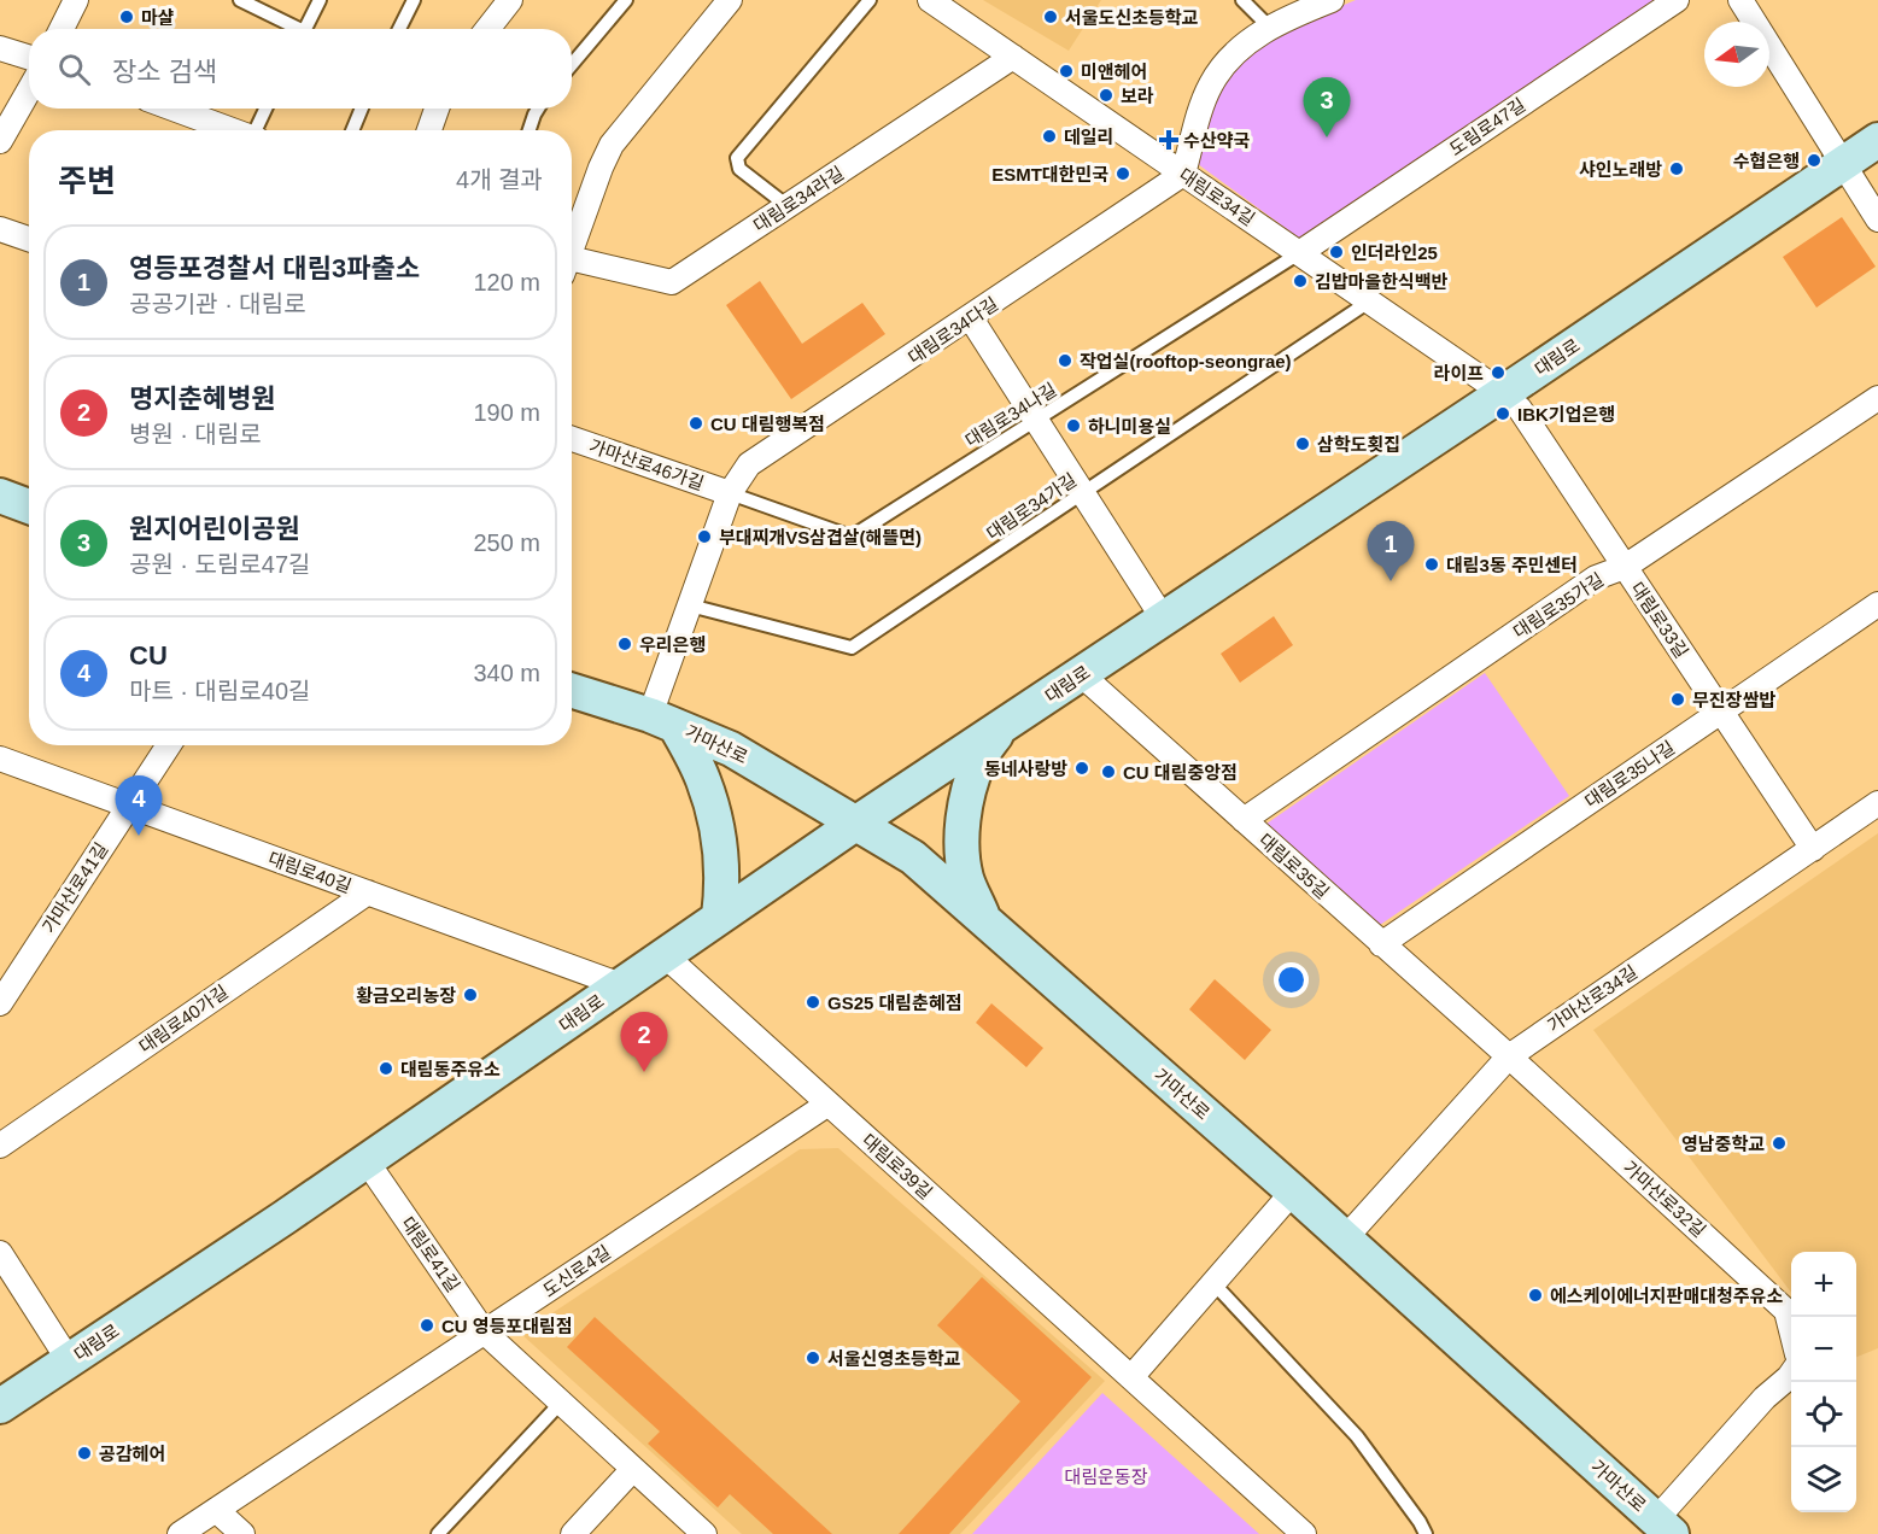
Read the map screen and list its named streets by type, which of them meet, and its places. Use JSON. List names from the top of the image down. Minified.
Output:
{"streets":{"street":["도림로47길","대림로34길","대림로34라길","대림로34다길","대림로","가마산로46가길","대림로35가길","대림로33길","가마산로","대림로35나길","대림로35길","대림로40길","가마산로41길","가마산로34길","대림로40가길","대림로39길","가마산로32길","대림로41길","도신로4길"],"lane":["대림로34나길","대림로34가길"]},"crossings":[["도림로47길","대림로34길"],["도림로47길","대림로34나길"],["대림로34길","대림로34라길"],["대림로34길","대림로34다길"],["대림로34길","대림로"],["대림로34길","대림로34나길"],["대림로34길","대림로34가길"],["대림로34길","대림로33길"],["대림로34다길","대림로34나길"],["대림로34다길","가마산로46가길"],["대림로","대림로33길"],["대림로","가마산로"],["대림로","대림로35길"],["대림로","대림로40길"],["대림로","대림로39길"],["대림로","대림로41길"],["대림로34나길","가마산로46가길"],["대림로35가길","대림로33길"],["대림로35가길","대림로35길"],["대림로33길","대림로35나길"],["대림로33길","가마산로34길"],["가마산로","가마산로34길"],["대림로35나길","대림로35길"],["대림로35길","가마산로34길"],["대림로35길","가마산로32길"],["대림로40길","가마산로41길"],["대림로40길","대림로40가길"],["가마산로34길","가마산로32길"],["대림로39길","도신로4길"],["대림로41길","도신로4길"]],"parks":["대림운동장"],"places":{"other":["마샬","서울도신초등학교","미앤헤어","보라","데일리","수협은행","샤인노래방","ESMT대한민국","인더라인25","김밥마을한식백반","작업실(rooftop-seongrae)","라이프","IBK기업은행","CU 대림행복점","하니미용실","삼학도횟집","부대찌개VS삼겹살(해뜰면)","대림3동 주민센터","우리은행","무진장쌈밥","동네사랑방","CU 대림중앙점","황금오리농장","GS25 대림춘혜점","대림동주유소","영남중학교","에스케이에너지판매대청주유소","CU 영등포대림점","서울신영초등학교","공감헤어"],"health":["수산약국"]},"north":"left","page":{"search":"장소 검색","pins":["3","1","4","2"],"heading":["주변","4개 결과"],"list":[{"mark":"1","name":"영등포경찰서 대림3파출소","note":"공공기관 · 대림로","value":"120 m"},{"mark":"2","name":"명지춘혜병원","note":"병원 · 대림로","value":"190 m"},{"mark":"3","name":"원지어린이공원","note":"공원 · 도림로47길","value":"250 m"},{"mark":"4","name":"CU","note":"마트 · 대림로40길","value":"340 m"}],"map_buttons":["+","−"]}}
